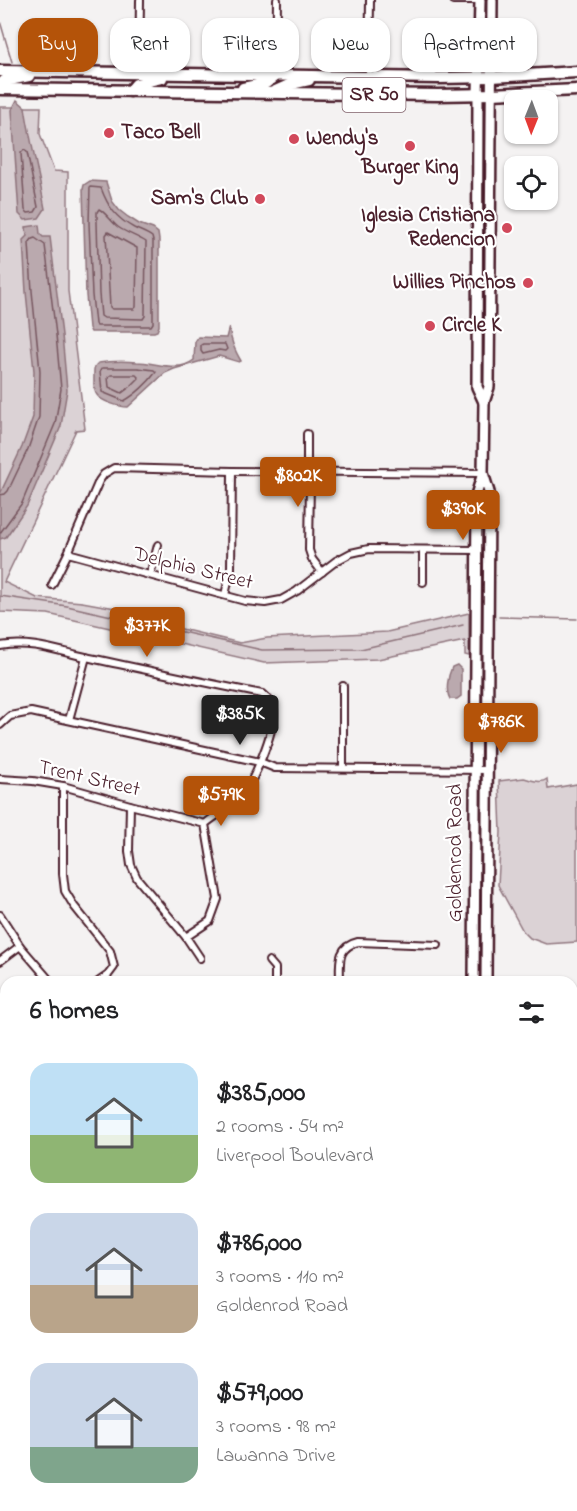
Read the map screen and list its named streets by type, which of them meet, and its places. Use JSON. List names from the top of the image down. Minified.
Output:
{"streets":{"highway":["SR 50"],"main road":["Goldenrod Road"],"street":["Delphia Street","Trent Street"]},"crossings":[["SR 50","Goldenrod Road"],["Delphia Street","Goldenrod Road"]],"places":["Taco Bell","Wendy's","Burger King","Sam's Club","Iglesia Cristiana Redencion","Willies Pinchos","Circle K"],"north":"bottom","page":{"chip":["Buy","Rent","Filters","New","Apartment"],"price":["$802K","$390K","$377K","$385K","$786K","$579K"],"heading":"6 homes","list":[{"name":"$385,000","note":"2 rooms · 54 m² · Liverpool Boulevard"},{"name":"$786,000","note":"3 rooms · 110 m² · Goldenrod Road"},{"name":"$579,000","note":"3 rooms · 98 m² · Lawanna Drive"}]}}
